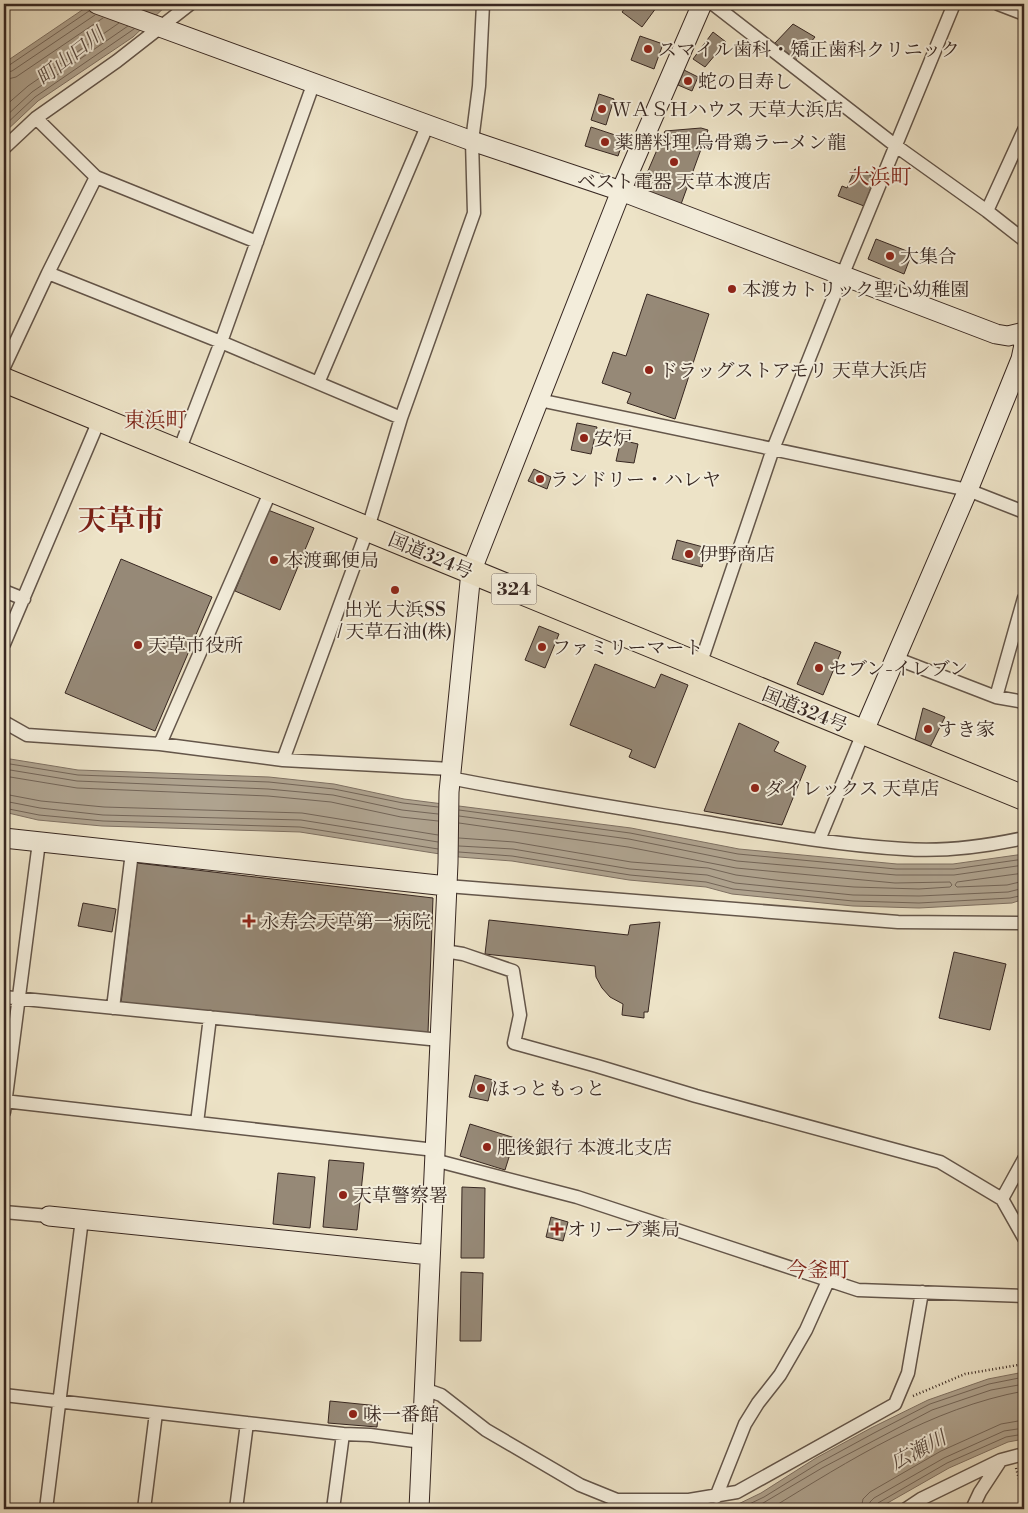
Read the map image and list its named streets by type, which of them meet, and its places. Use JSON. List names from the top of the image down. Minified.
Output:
{"streets":{"highway":["国道324号","324"]},"districts":["大浜町","東浜町","天草市","今釜町"],"water":["町山口川","広瀬川"],"places":{"other":["スマイル歯科・矯正歯科クリニック","蛇の目寿し","ＷＡＳＨハウス 天草大浜店","薬膳料理 烏骨鶏ラーメン龍","ベスト電器 天草本渡店","大集合","本渡カトリック聖心幼稚園","ドラッグストアモリ 天草大浜店","安炉","ランドリー・ハレヤ","伊野商店","本渡郵便局","出光 大浜SS / 天草石油(株)","天草市役所","ファミリーマート","セブン-イレブン","すき家","ダイレックス 天草店","ほっともっと","肥後銀行 本渡北支店","天草警察署","味一番館"],"health":["永寿会天草第一病院","オリーブ薬局"]}}
